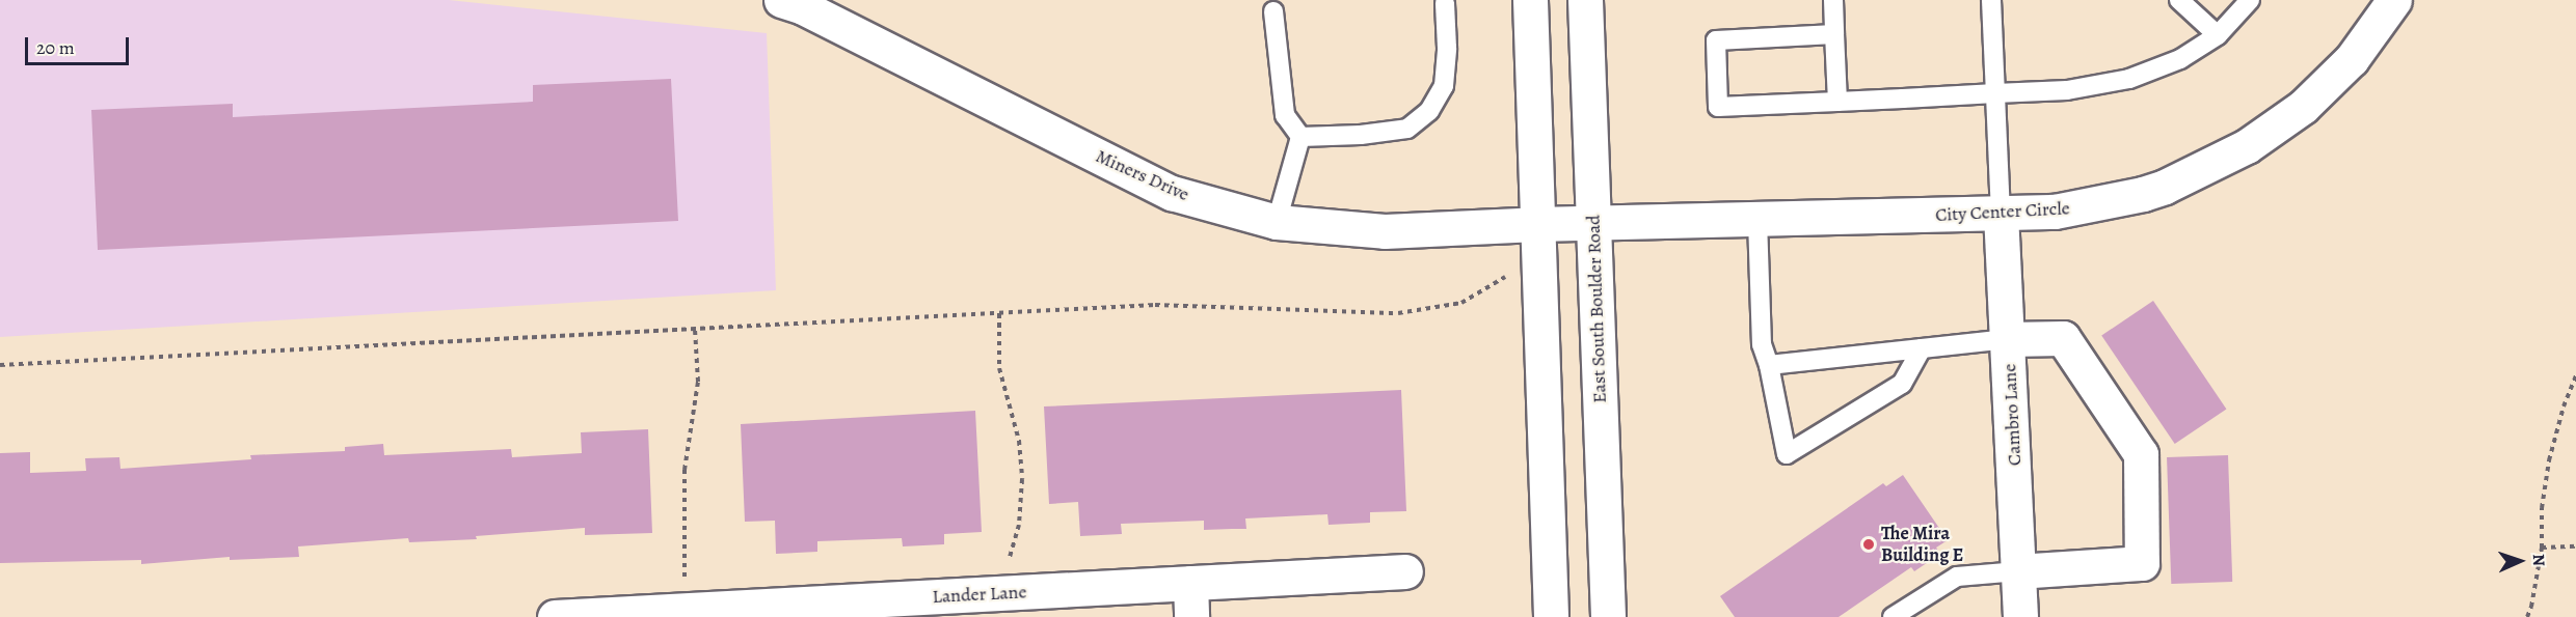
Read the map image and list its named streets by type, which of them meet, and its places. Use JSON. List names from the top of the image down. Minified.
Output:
{"streets":{"street":["Miners Drive","City Center Circle","East South Boulder Road","Cambro Lane","Lander Lane"]},"crossings":[["Miners Drive","City Center Circle"],["City Center Circle","East South Boulder Road"],["City Center Circle","Cambro Lane"]],"places":["The Mira Building E"],"scale_bar":"20 m","north":"right"}
